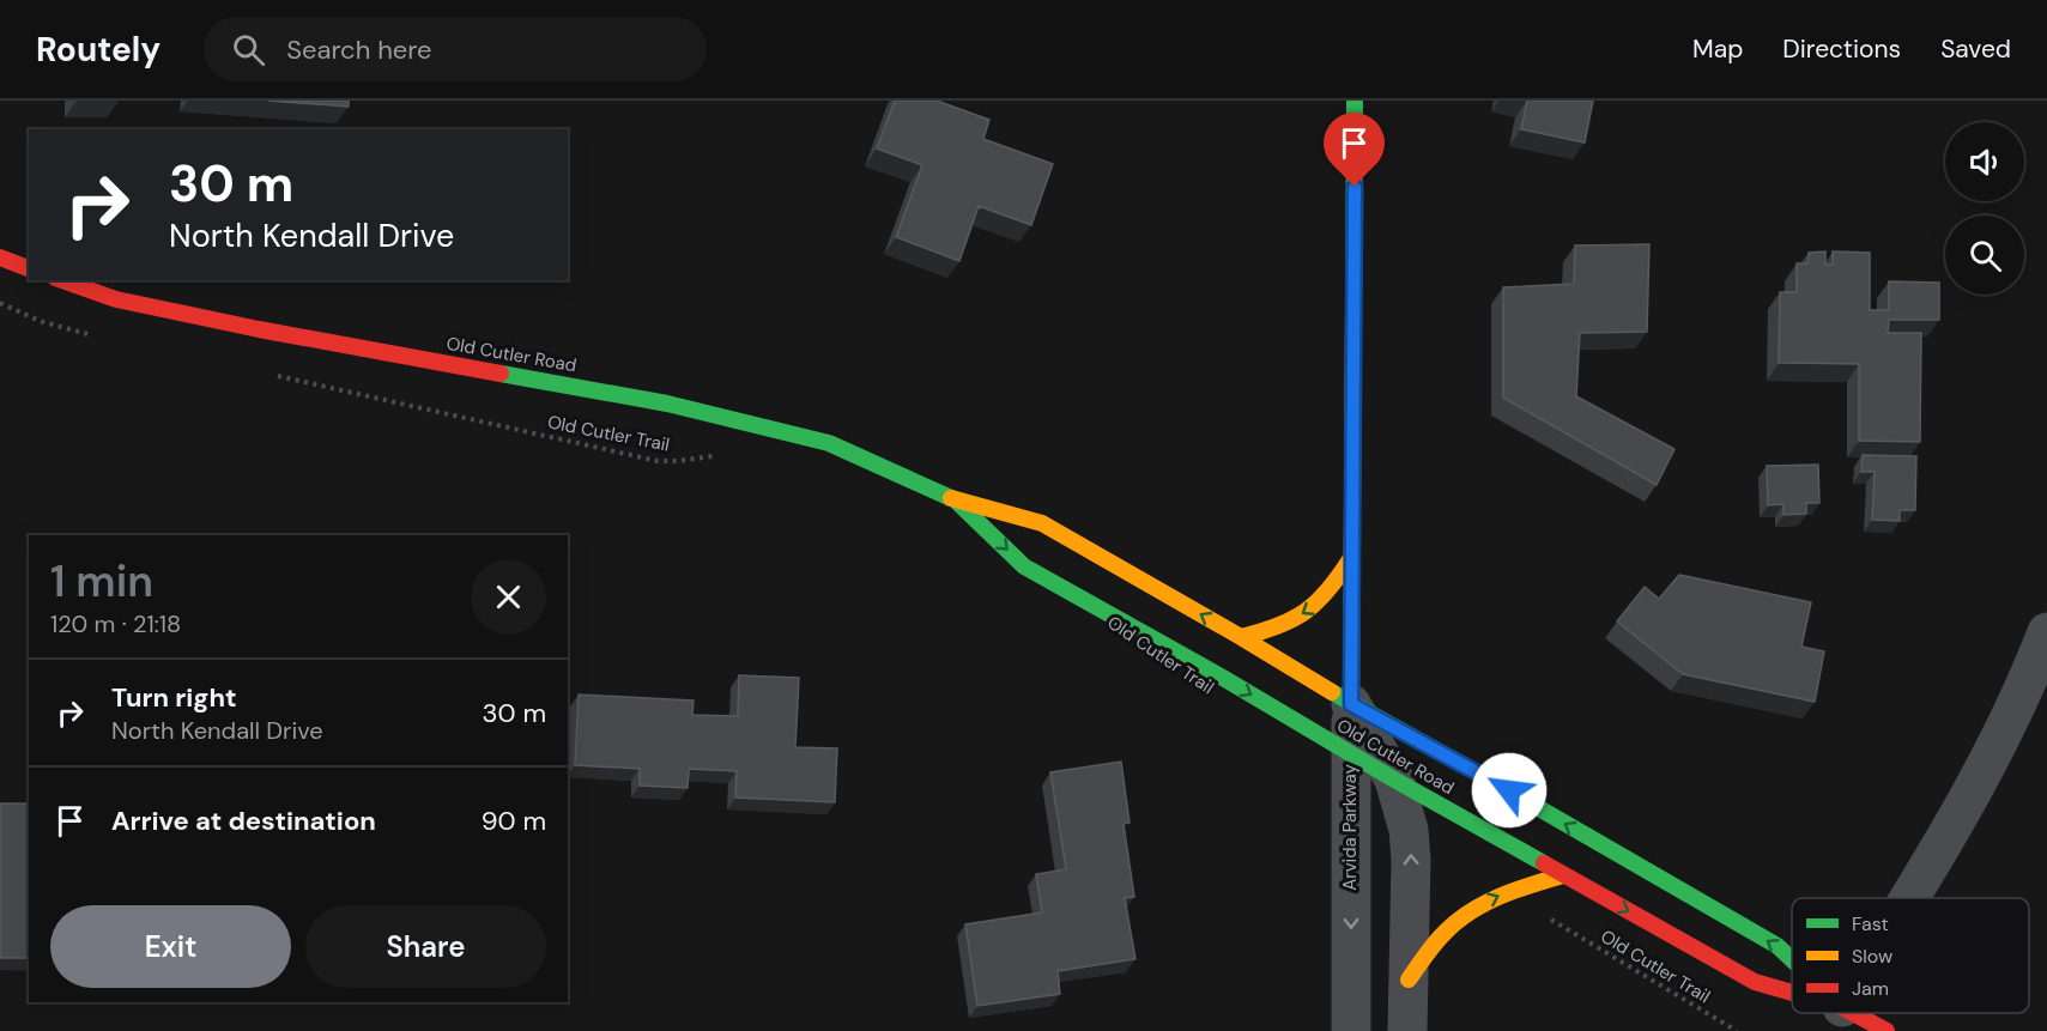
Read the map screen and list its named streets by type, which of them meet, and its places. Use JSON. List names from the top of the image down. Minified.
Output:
{"streets":{"main road":["Old Cutler Road"],"street":["Arvida Parkway"],"path":["Old Cutler Trail"]},"crossings":[["Old Cutler Road","Arvida Parkway"]],"legend":["Fast","Slow","Jam"],"page":{"header":"Routely","search":"Search here","nav":["Map","Directions","Saved"],"turn":["30 m","North Kendall Drive"],"heading":["1 min","120 m · 21:18"],"list":[{"name":"Turn right","note":"North Kendall Drive","value":"30 m"},{"name":"Arrive at destination","value":"90 m"}],"buttons":["Exit","Share"]}}
